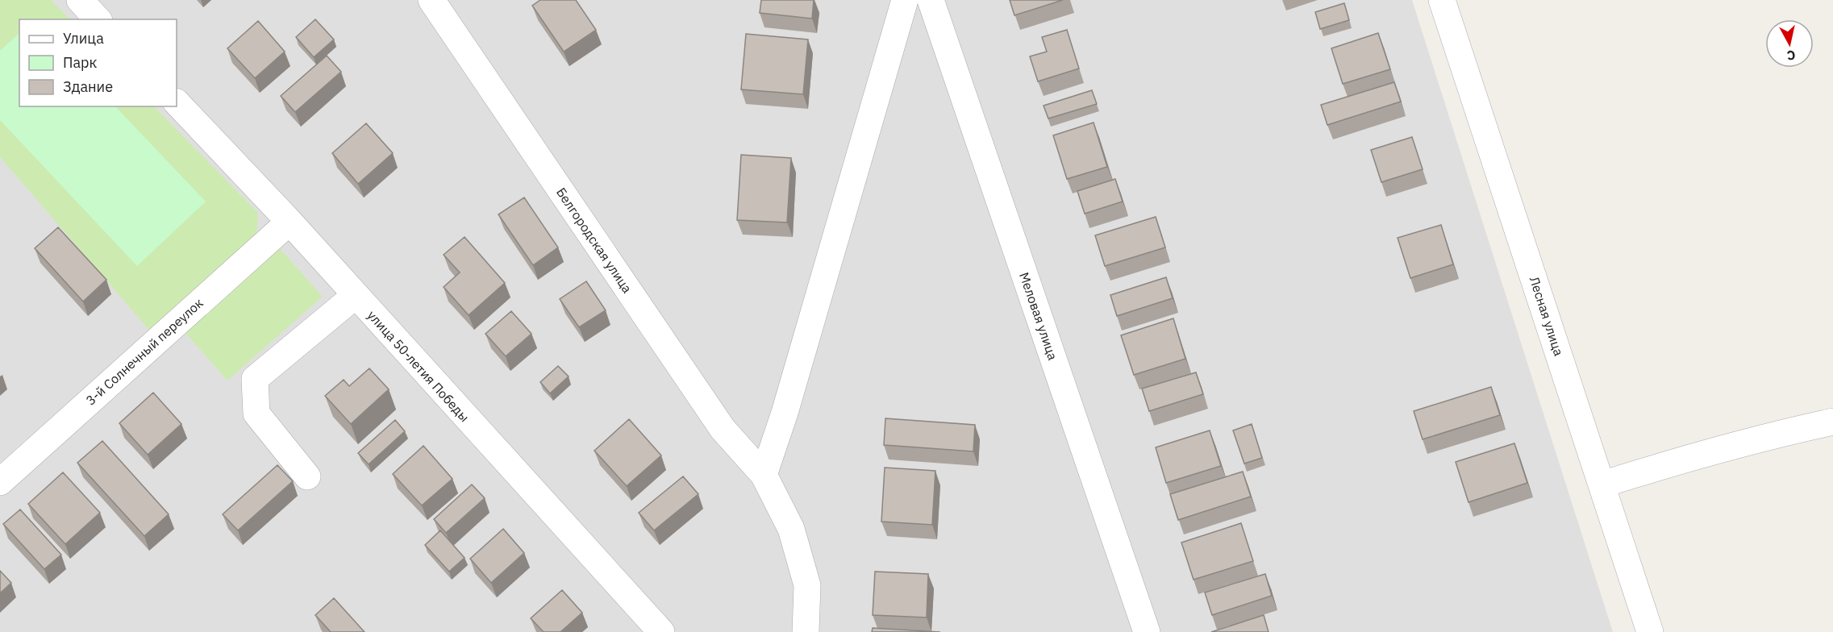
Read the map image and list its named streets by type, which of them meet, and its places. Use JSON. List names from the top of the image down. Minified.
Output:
{"streets":{"street":["Белгородская улица","Меловая улица","Лесная улица","3-й Солнечный переулок","улица 50-летия Победы"]},"crossings":[["3-й Солнечный переулок","улица 50-летия Победы"]],"legend":["Улица","Парк","Здание"],"north":"bottom"}
